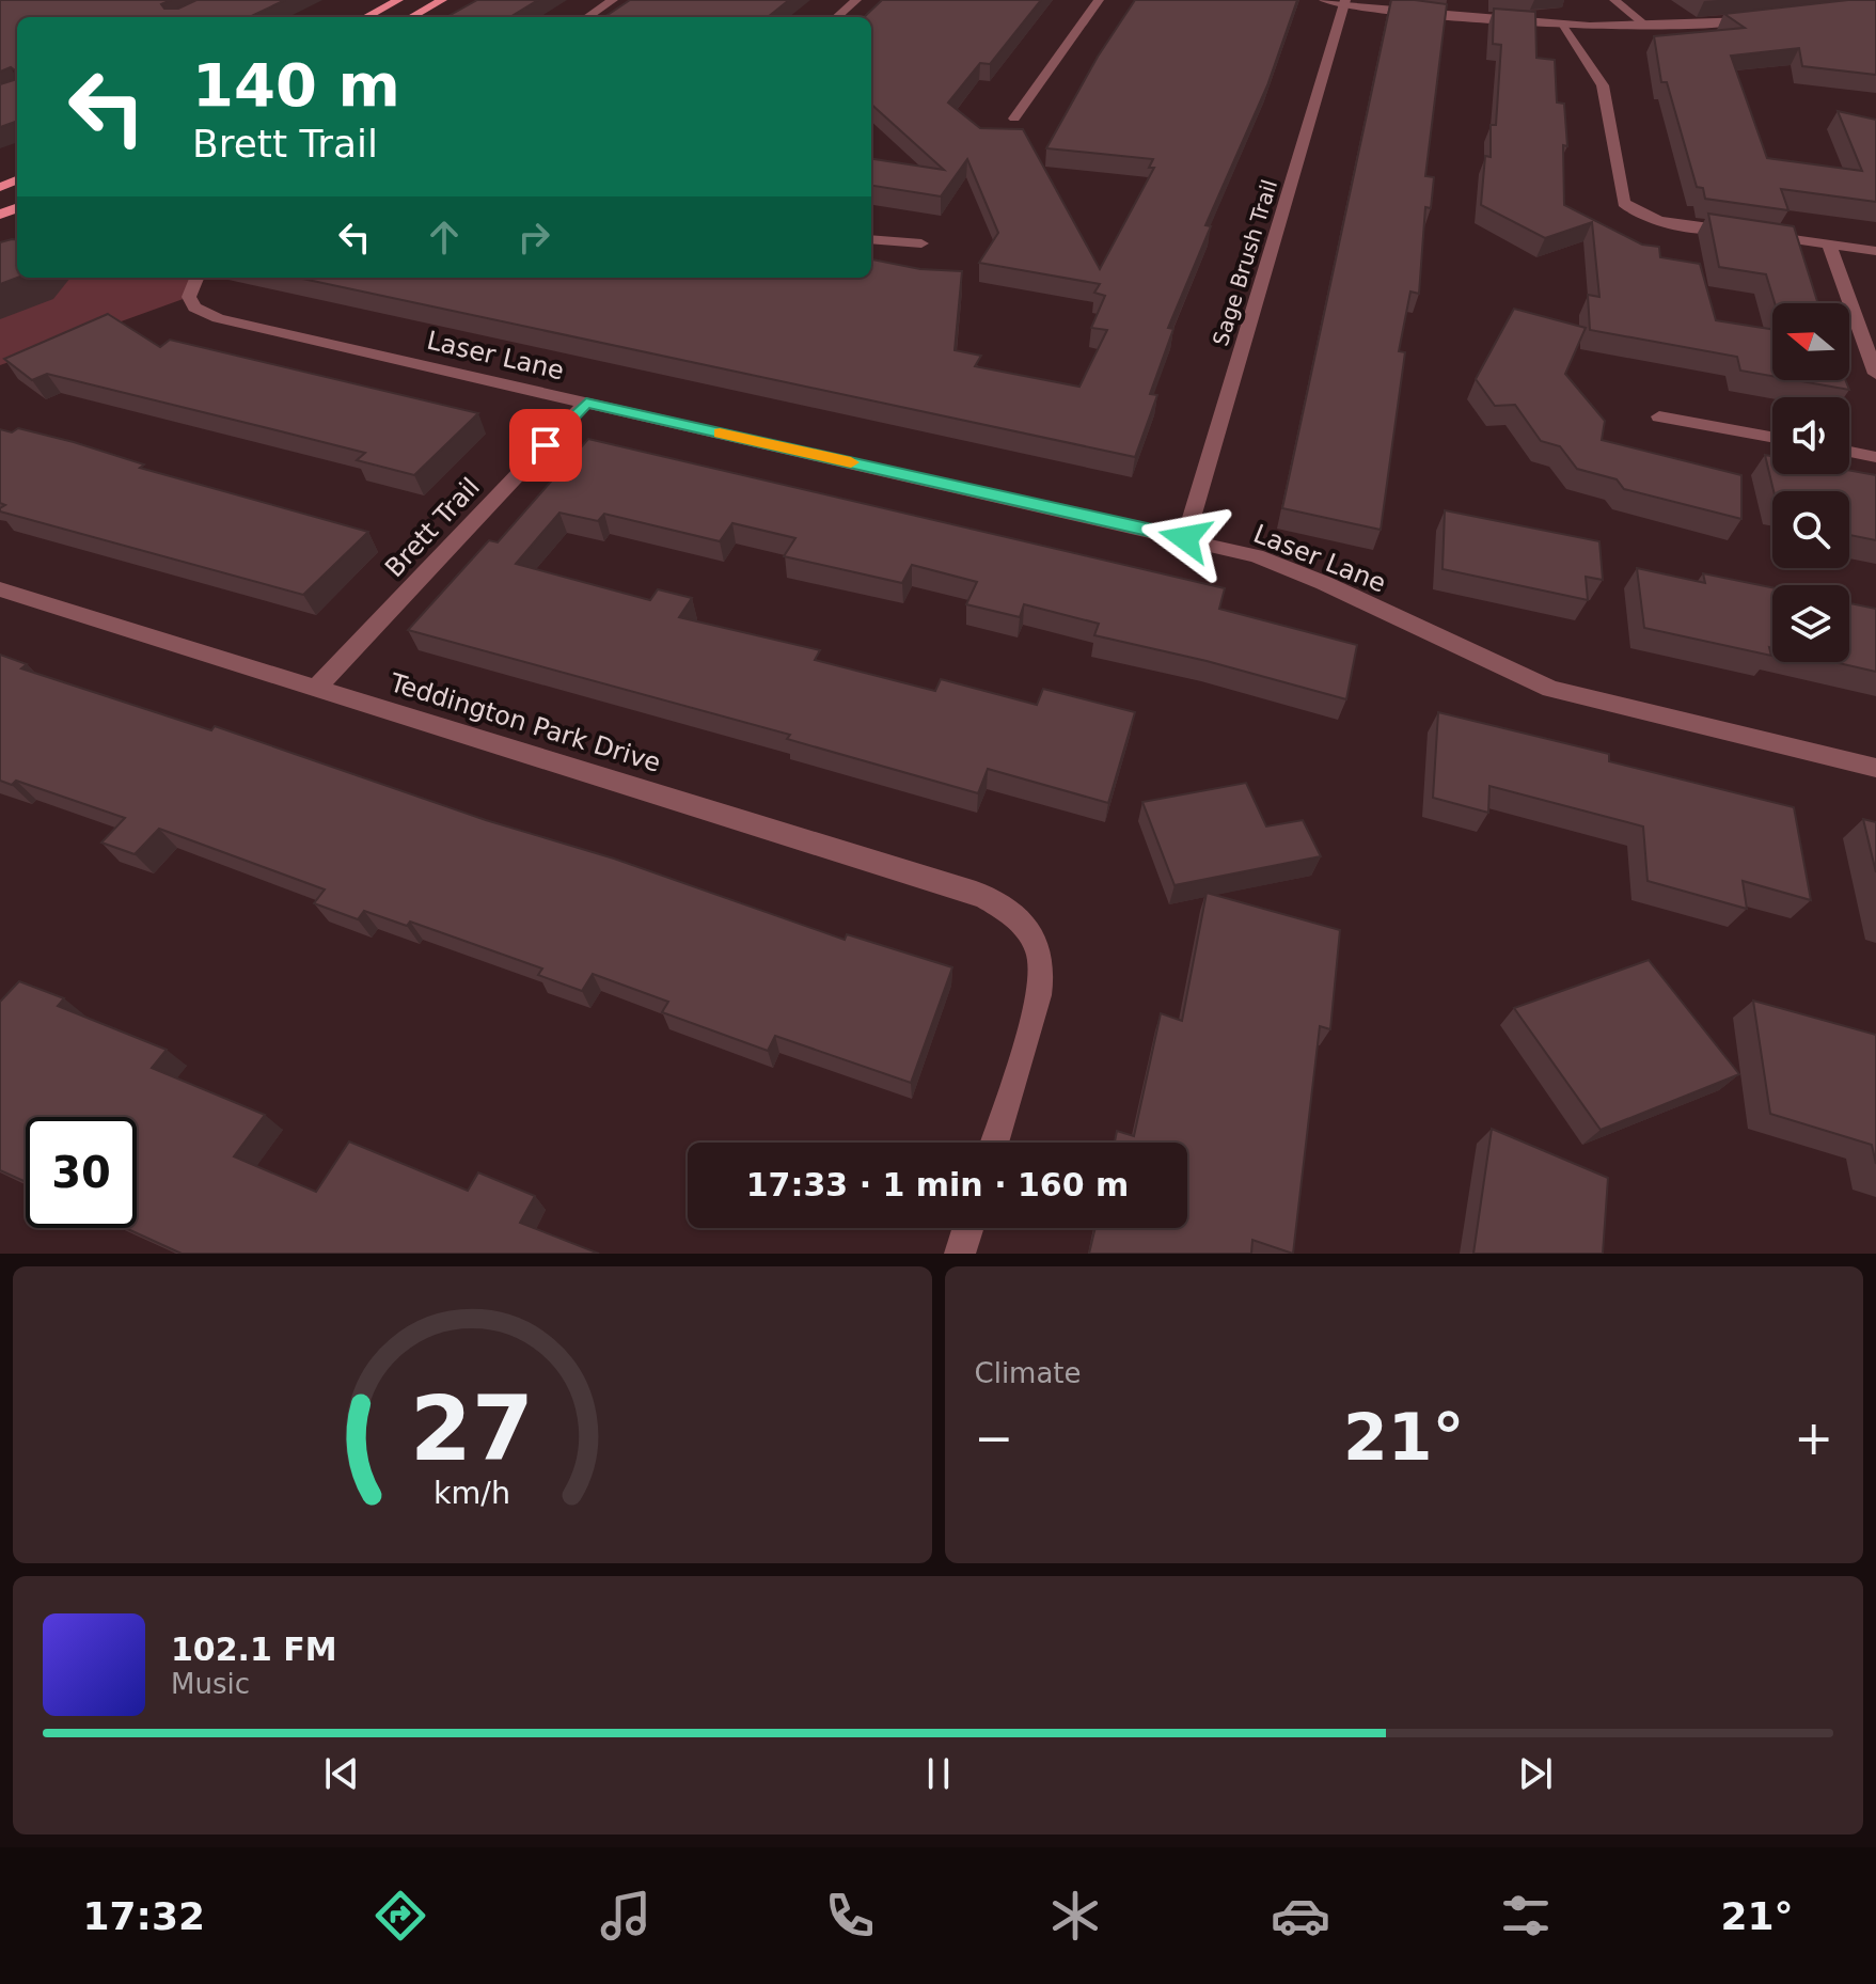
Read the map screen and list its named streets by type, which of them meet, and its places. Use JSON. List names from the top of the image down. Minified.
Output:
{"streets":{"street":["Sage Brush Trail","Laser Lane","Brett Trail","Teddington Park Drive"]},"crossings":[["Sage Brush Trail","Laser Lane"],["Laser Lane","Brett Trail"],["Brett Trail","Teddington Park Drive"]],"north":"left","page":{"turn":["140 m","Brett Trail"],"limit":"30","trip":"17:33 · 1 min · 160 m","tile":"Climate","heat":["−","21°","+"],"song":["102.1 FM","Music"],"tabs":["17:32","21°"],"gauge":["27","km/h"]}}
